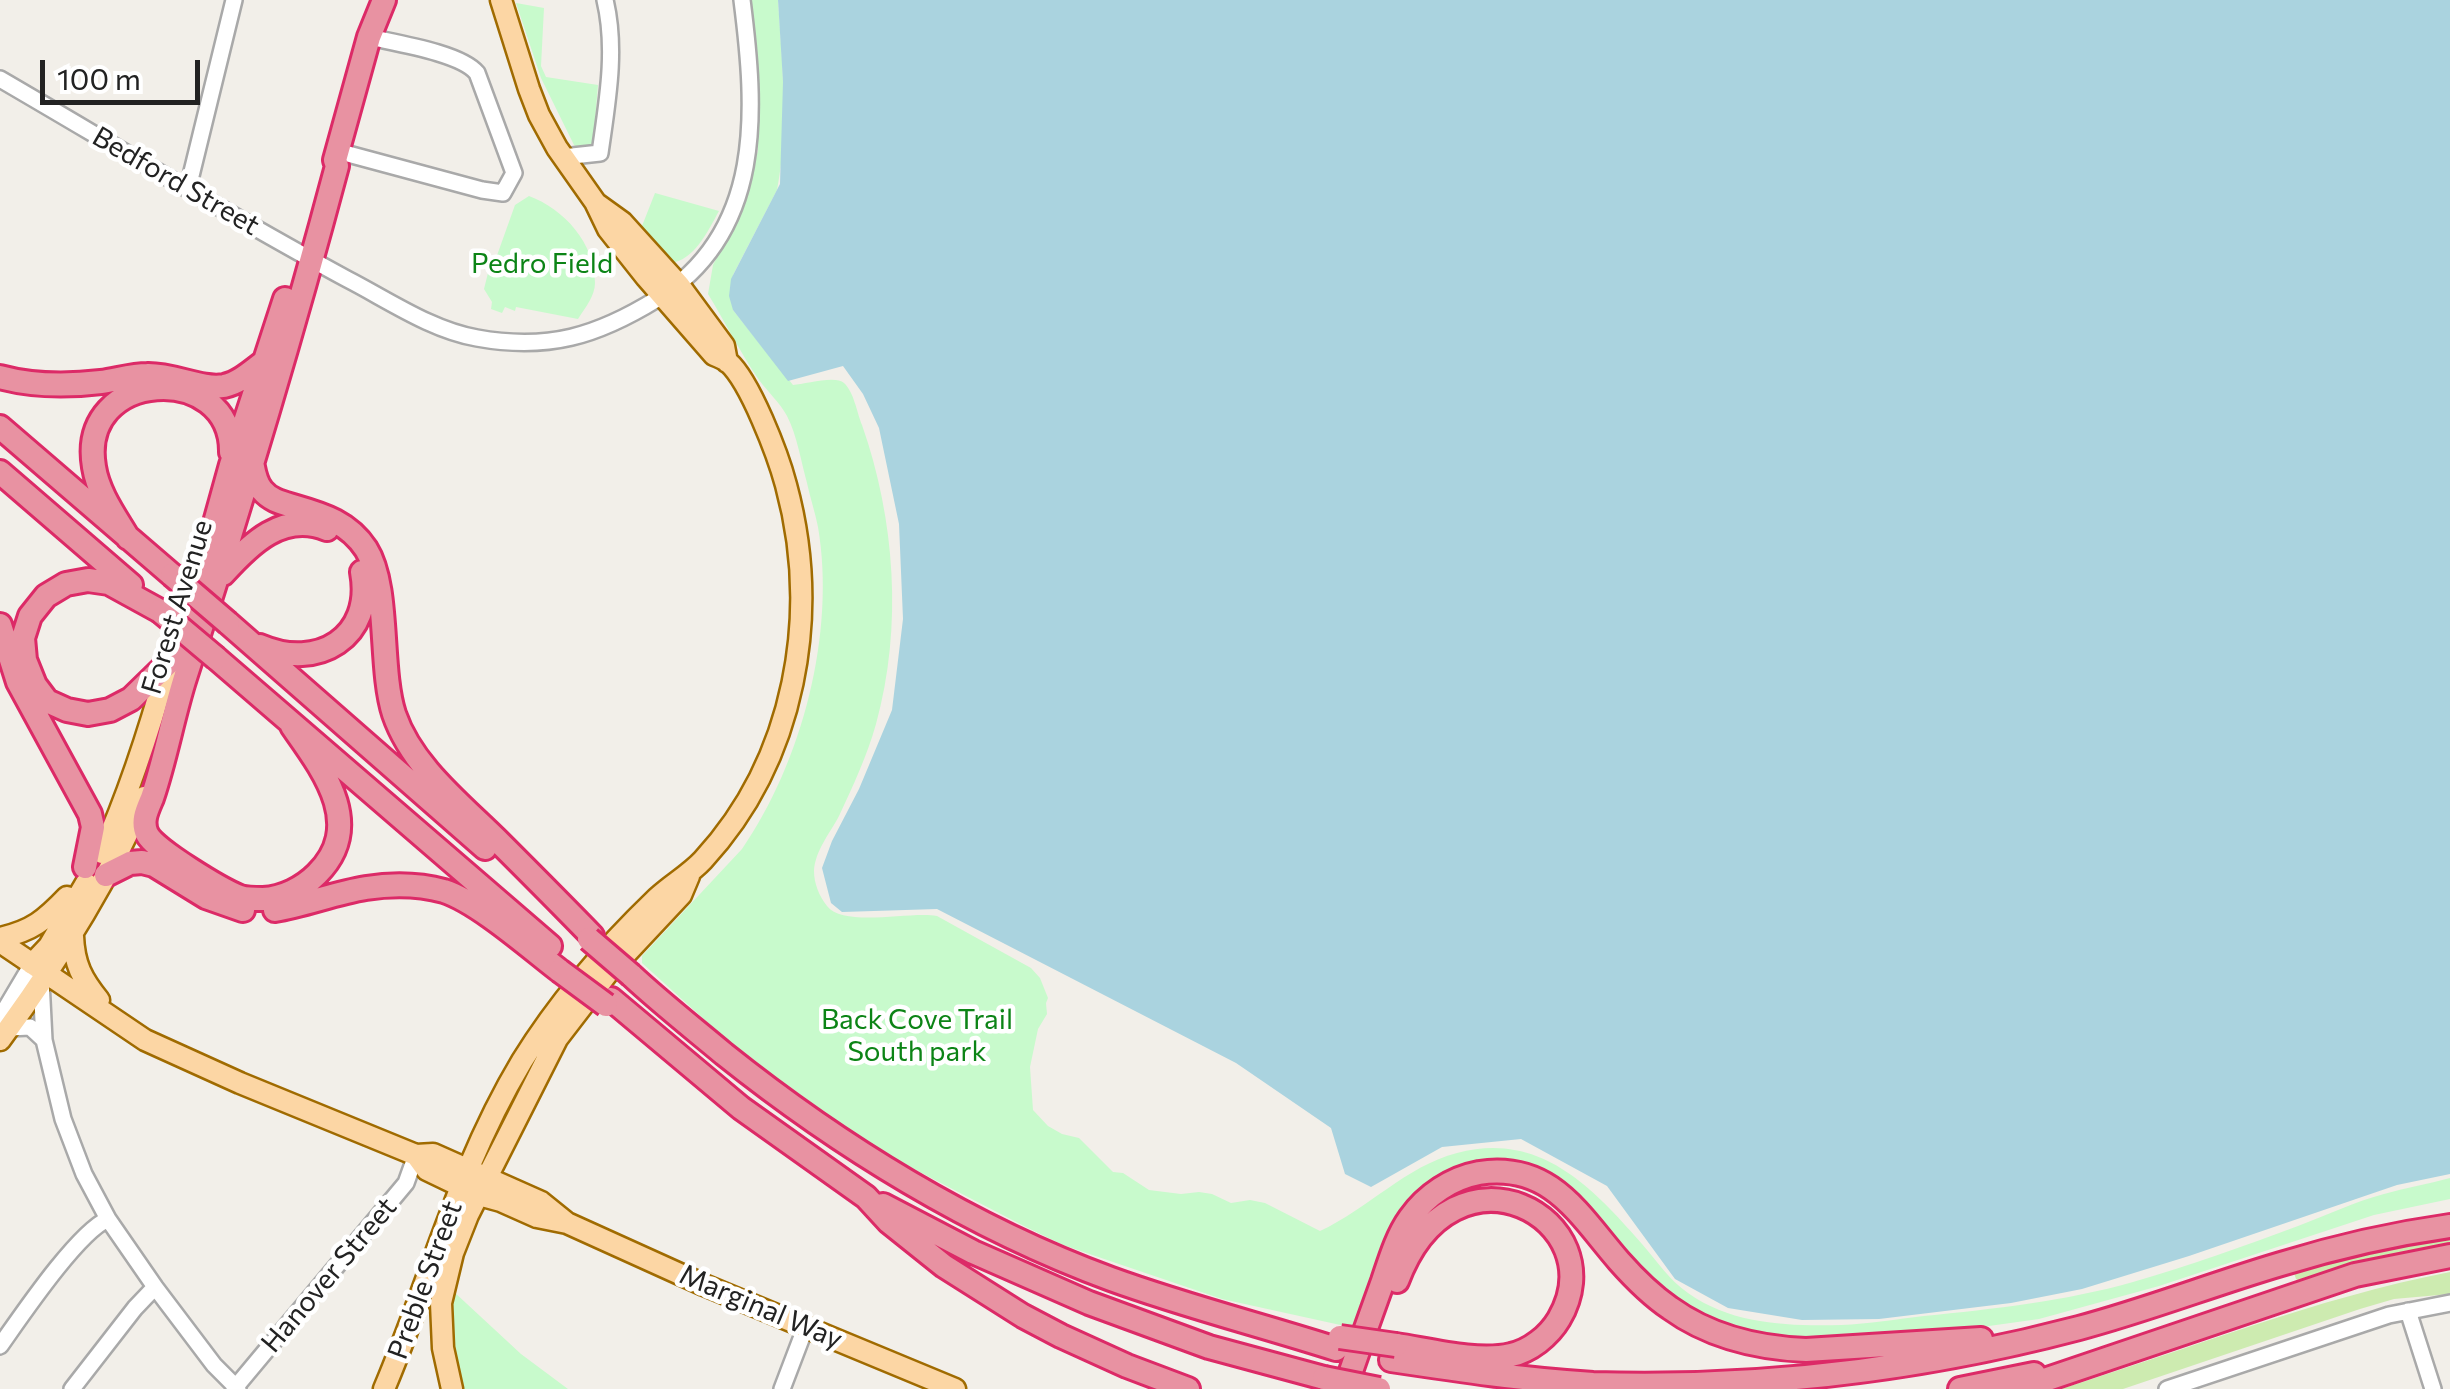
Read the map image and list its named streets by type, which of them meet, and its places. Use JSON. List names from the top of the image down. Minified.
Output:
{"streets":{"highway":["Forest Avenue"],"main road":["Preble Street","Marginal Way"],"street":["Bedford Street","Hanover Street"]},"crossings":[["Bedford Street","Forest Avenue"],["Forest Avenue","Marginal Way"],["Hanover Street","Marginal Way"],["Preble Street","Marginal Way"]],"parks":["Pedro Field","Back Cove Trail South park"],"scale_bar":"100 m"}
